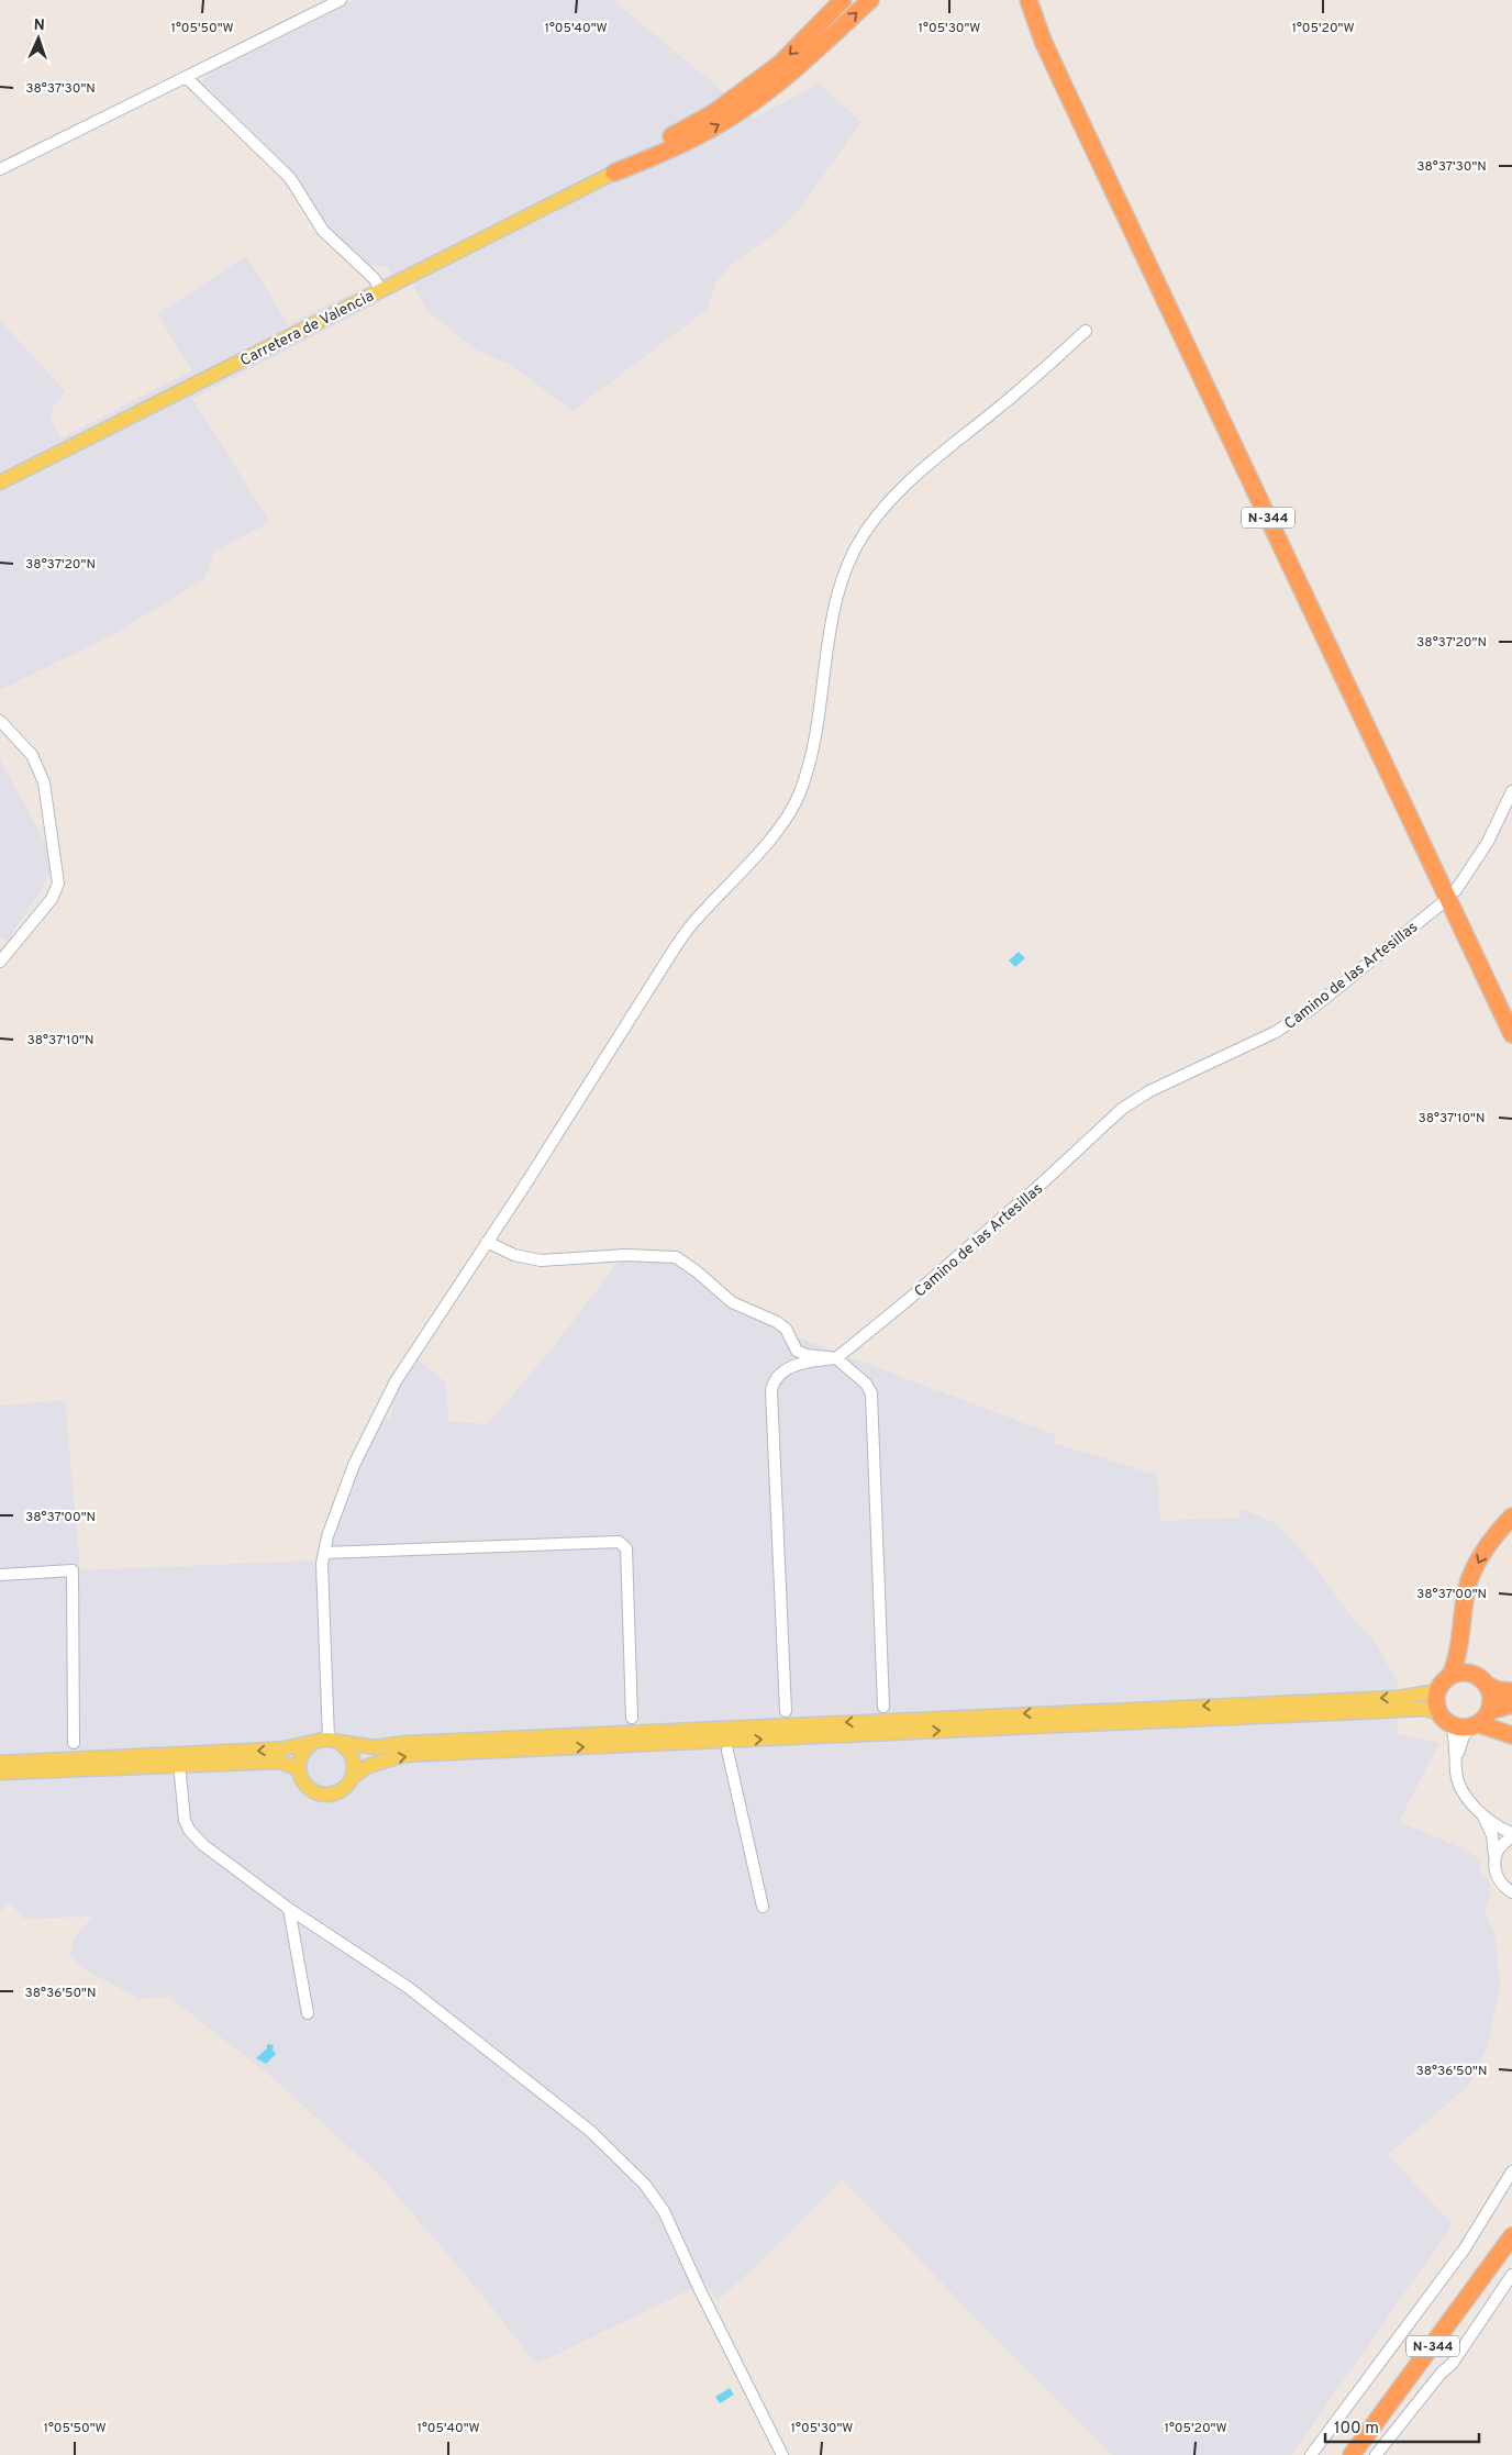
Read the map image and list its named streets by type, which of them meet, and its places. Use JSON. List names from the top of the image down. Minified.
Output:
{"streets":{"highway":["N-344"],"main road":["Carretera de Valencia"],"street":["Camino de las Artesillas"]},"scale_bar":"100 m","north":"top","coordinates":["1°05'50\"W","1°05'40\"W","1°05'30\"W","1°05'20\"W","38°37'30\"N","38°37'20\"N","38°37'10\"N","38°37'00\"N","38°36'50\"N"]}
